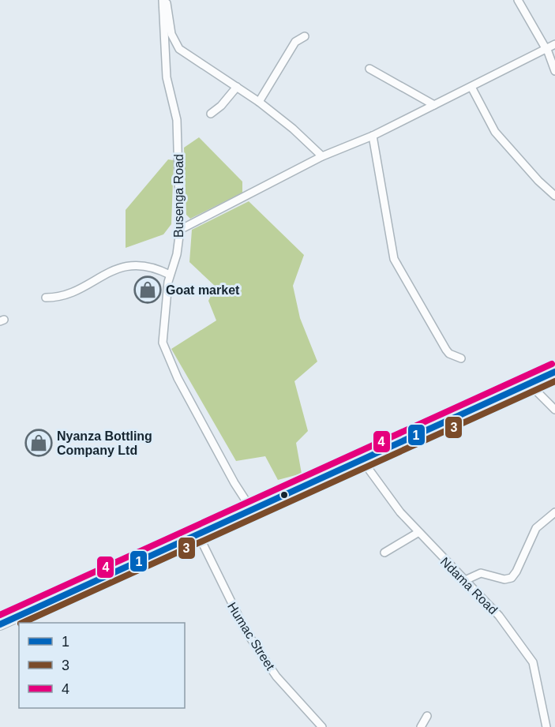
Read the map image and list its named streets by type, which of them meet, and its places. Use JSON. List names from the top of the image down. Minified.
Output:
{"streets":{"street":["Busenga Road","Ndama Road","Humac Street"]},"places":{"shop":["Goat market","Nyanza Bottling Company Ltd"]},"lines":["transit line 4","transit line 1","transit line 3"],"legend":["1","3","4"]}
